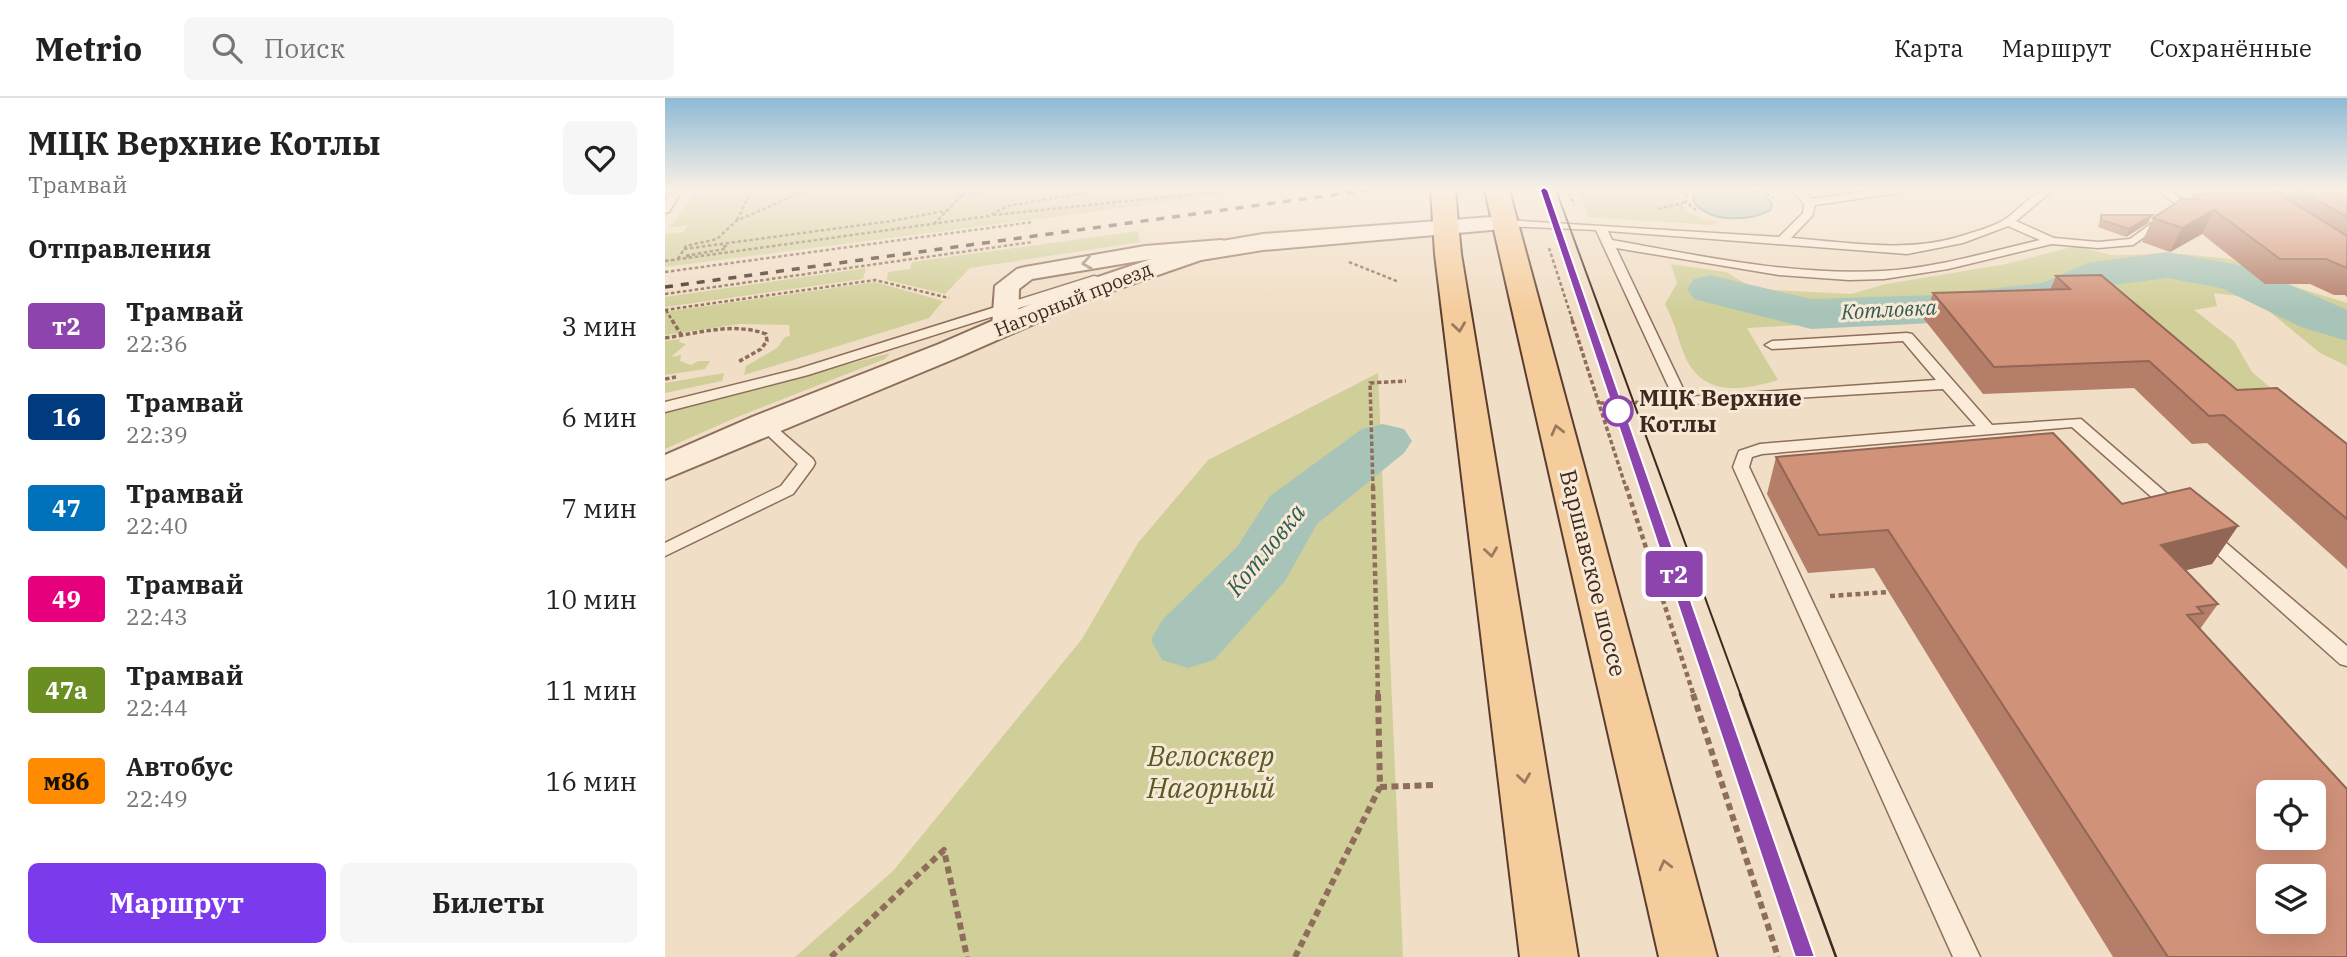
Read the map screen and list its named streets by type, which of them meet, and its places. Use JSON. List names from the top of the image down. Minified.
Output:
{"streets":{"main road":["Варшавское шоссе"],"street":["Нагорный проезд"]},"water":["Котловка"],"parks":["Велосквер Нагорный"],"places":["МЦК Верхние Котлы"],"lines":["tram line т2"],"page":{"header":"Metrio","search":"Поиск","nav":["Карта","Маршрут","Сохранённые"],"heading":[["МЦК Верхние Котлы","Трамвай"],"Отправления"],"on_map":"т2","list":[{"mark":"т2","name":"Трамвай","note":"22:36","value":"3 мин"},{"mark":"16","name":"Трамвай","note":"22:39","value":"6 мин"},{"mark":"47","name":"Трамвай","note":"22:40","value":"7 мин"},{"mark":"49","name":"Трамвай","note":"22:43","value":"10 мин"},{"mark":"47а","name":"Трамвай","note":"22:44","value":"11 мин"},{"mark":"м86","name":"Автобус","note":"22:49","value":"16 мин"}],"buttons":["Маршрут","Билеты"]}}
